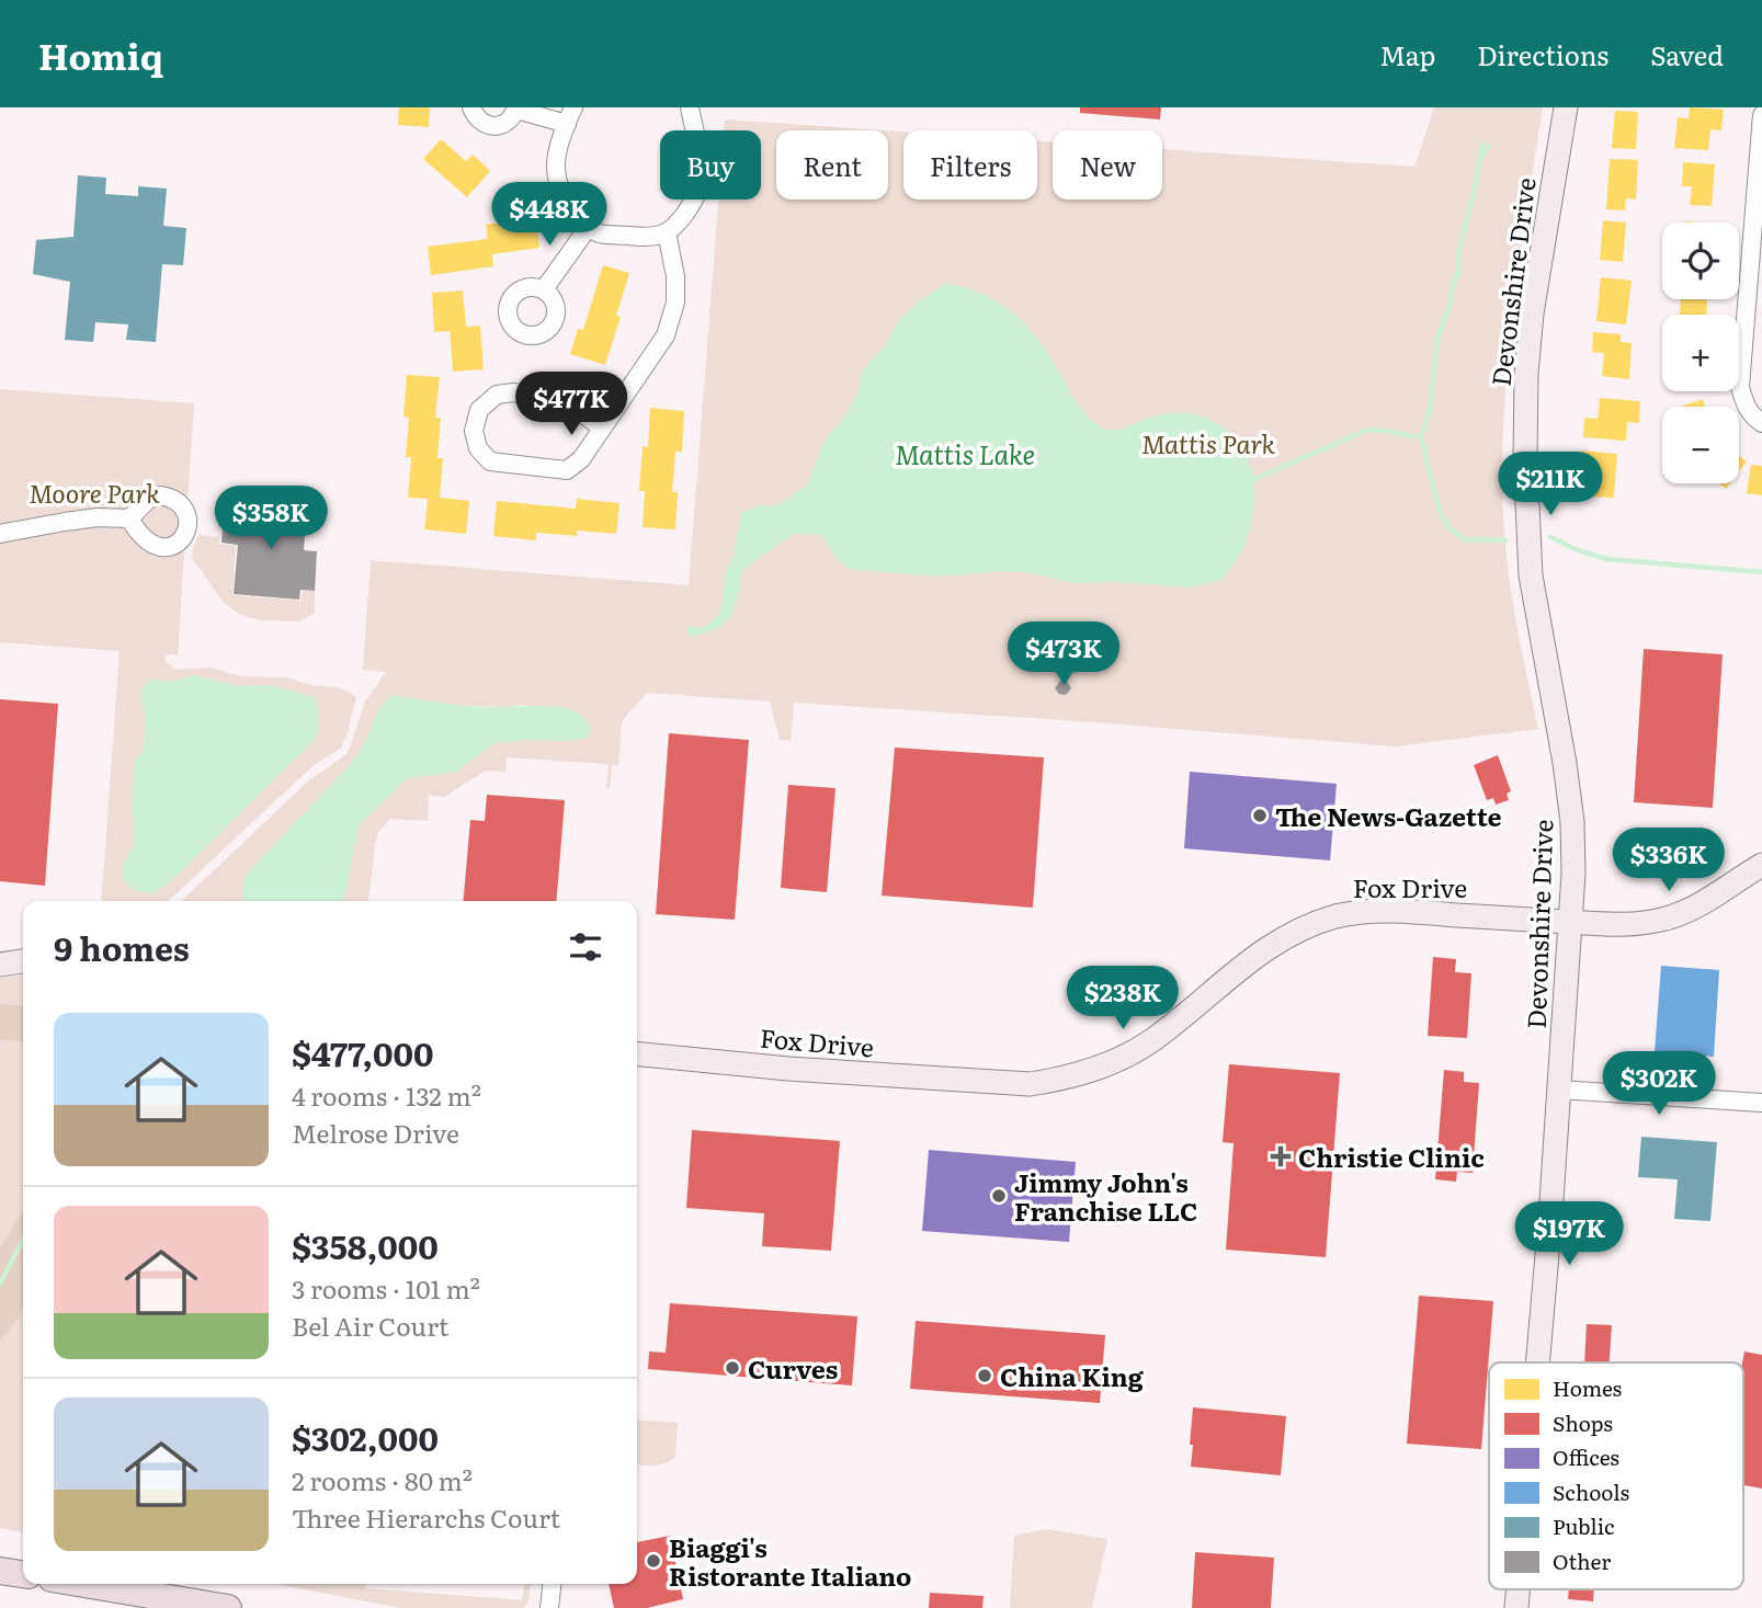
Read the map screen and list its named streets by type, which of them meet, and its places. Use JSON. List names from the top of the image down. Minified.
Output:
{"streets":{"street":["Devonshire Drive","Fox Drive"]},"crossings":[["Devonshire Drive","Fox Drive"]],"water":["Mattis Lake"],"parks":["Mattis Park","Moore Park"],"places":{"other":["The News-Gazette","Jimmy John's Franchise LLC","Curves","China King","Biaggi's Ristorante Italiano"],"health":["Christie Clinic"]},"legend":["Homes","Shops","Offices","Schools","Public","Other"],"page":{"header":"Homiq","nav":["Map","Directions","Saved"],"chip":["Buy","Rent","Filters","New"],"price":["$448K","$477K","$211K","$358K","$473K","$336K","$238K","$302K","$197K"],"map_buttons":["+","−"],"heading":"9 homes","list":[{"name":"$477,000","note":"4 rooms · 132 m² · Melrose Drive"},{"name":"$358,000","note":"3 rooms · 101 m² · Bel Air Court"},{"name":"$302,000","note":"2 rooms · 80 m² · Three Hierarchs Court"}]}}
